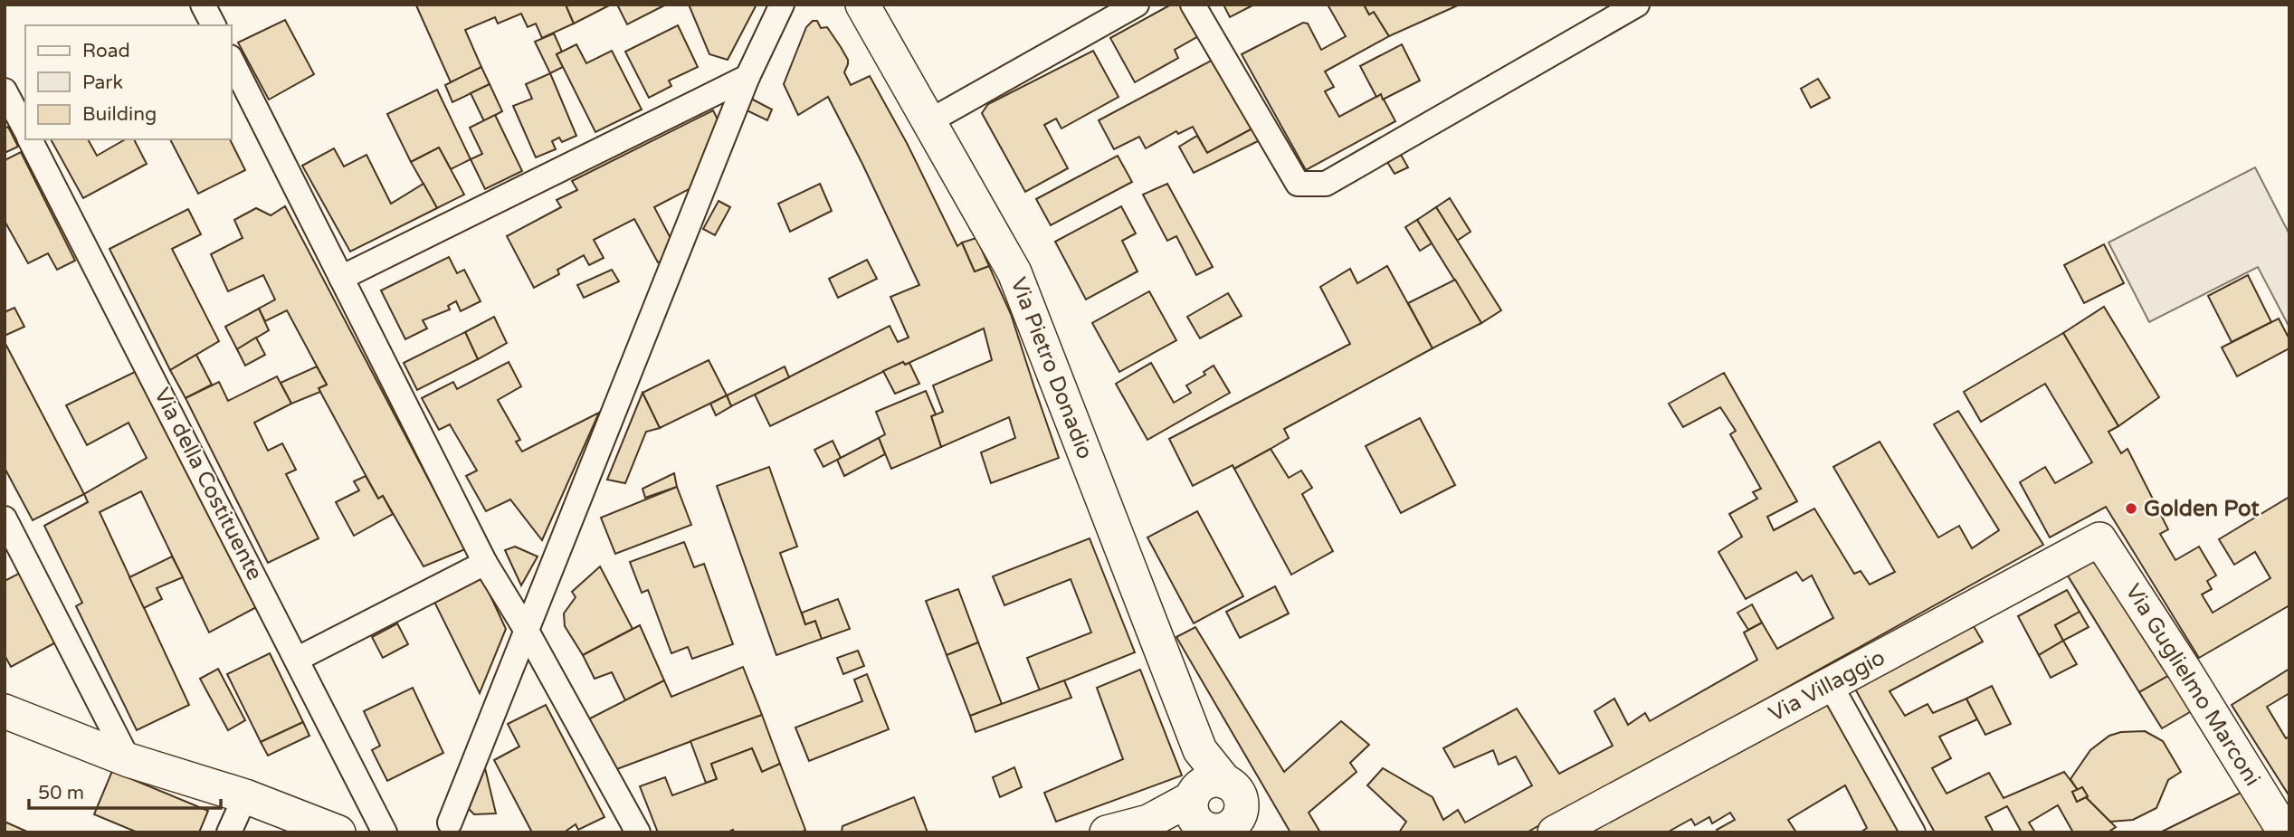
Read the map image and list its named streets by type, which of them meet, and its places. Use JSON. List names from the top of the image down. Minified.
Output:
{"streets":{"street":["Via Pietro Donadio","Via della Costituente","Via Guglielmo Marconi","Via Villaggio"]},"crossings":[["Via Guglielmo Marconi","Via Villaggio"]],"places":["Golden Pot"],"legend":["Road","Park","Building"],"scale_bar":"50 m"}
